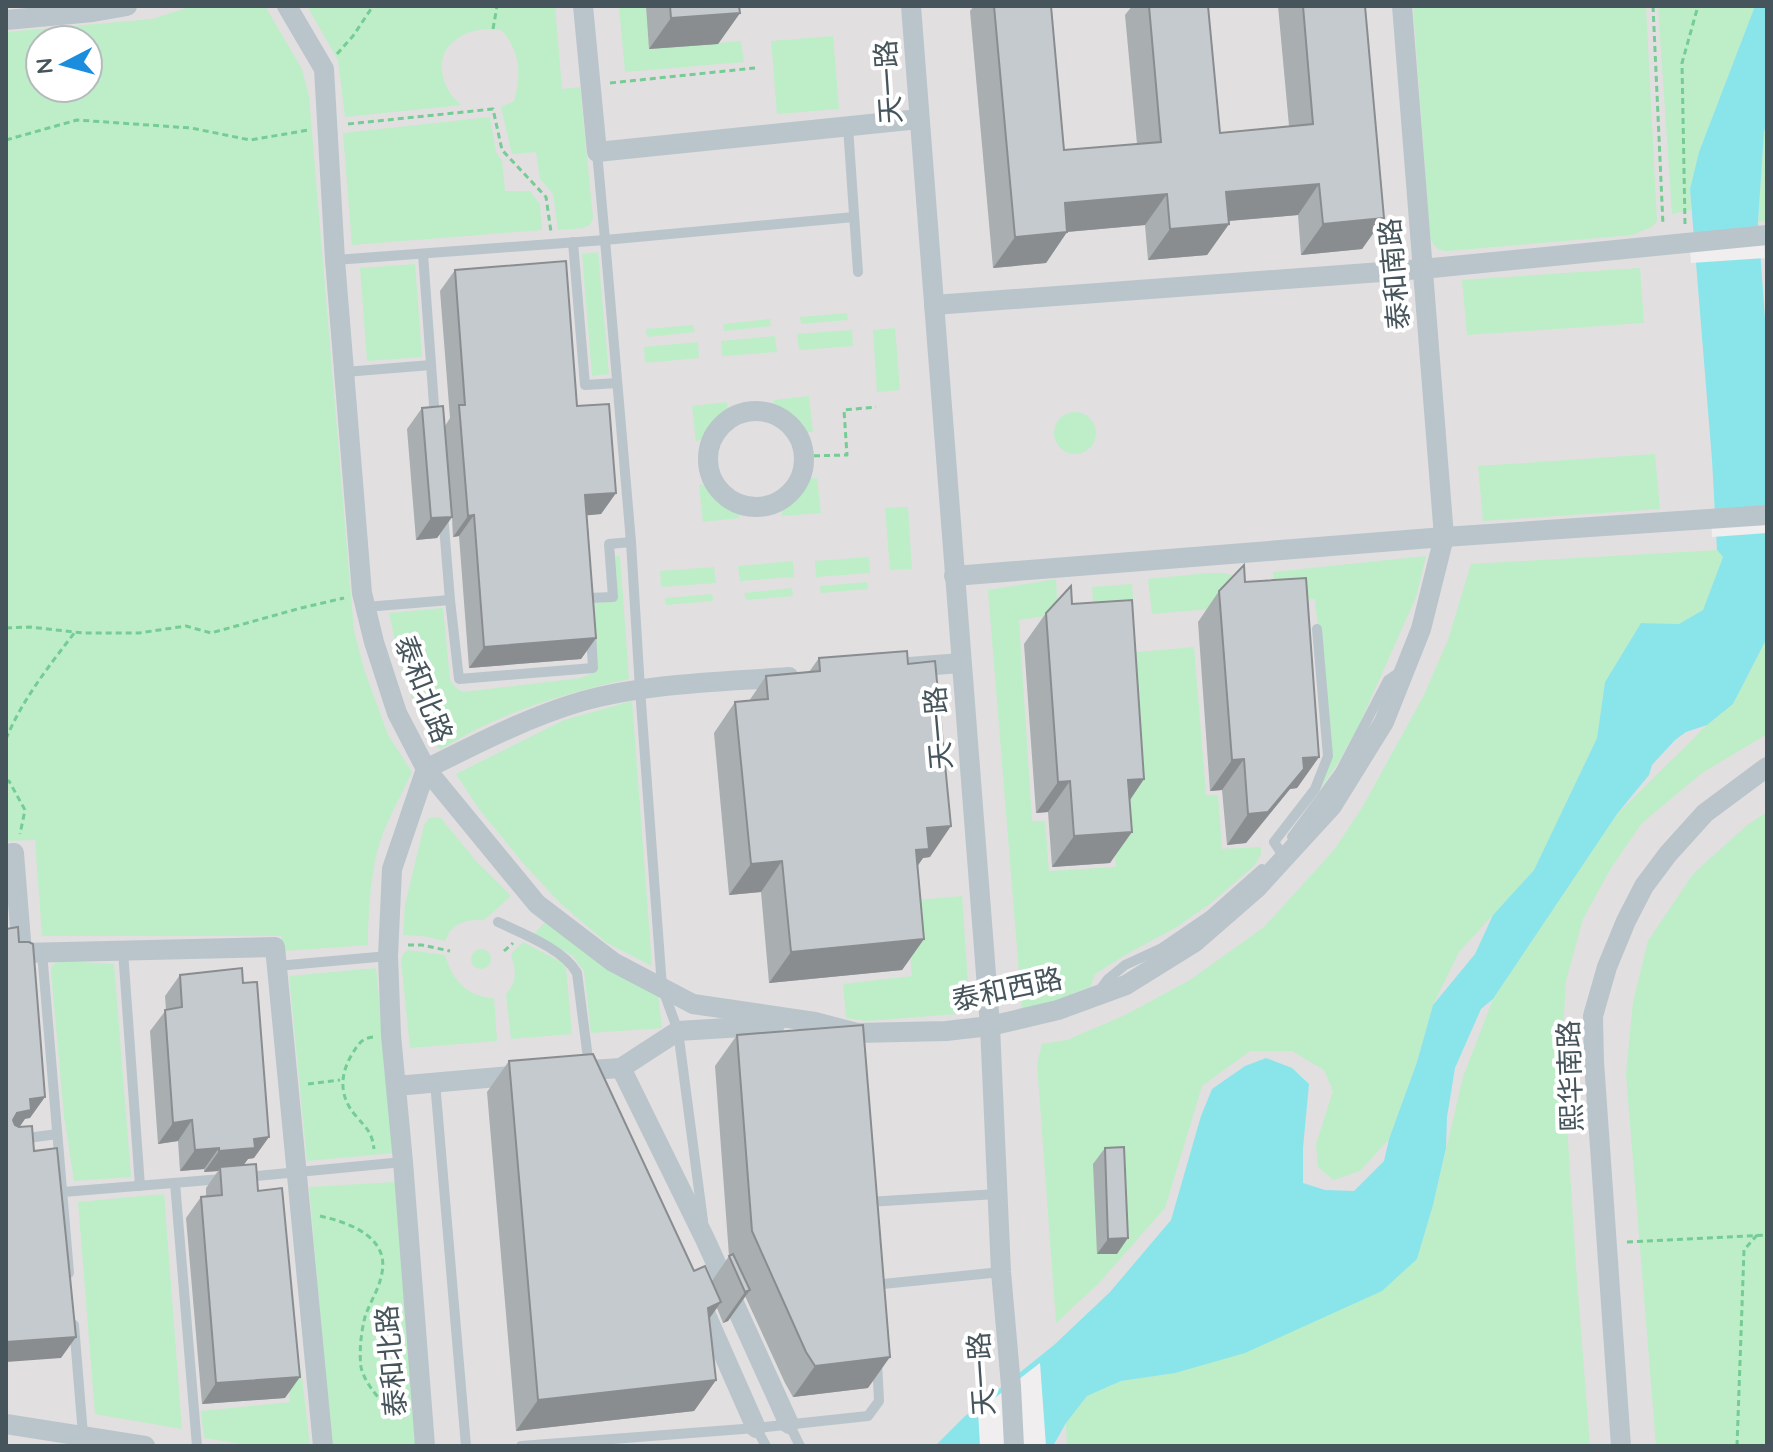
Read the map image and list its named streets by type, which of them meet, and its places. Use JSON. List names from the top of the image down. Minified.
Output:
{"streets":{"street":["天一路","泰和南路","泰和北路","泰和西路","熙华南路"]},"crossings":[["天一路","泰和西路"],["泰和南路","泰和西路"],["泰和北路","泰和西路"]],"north":"left"}
